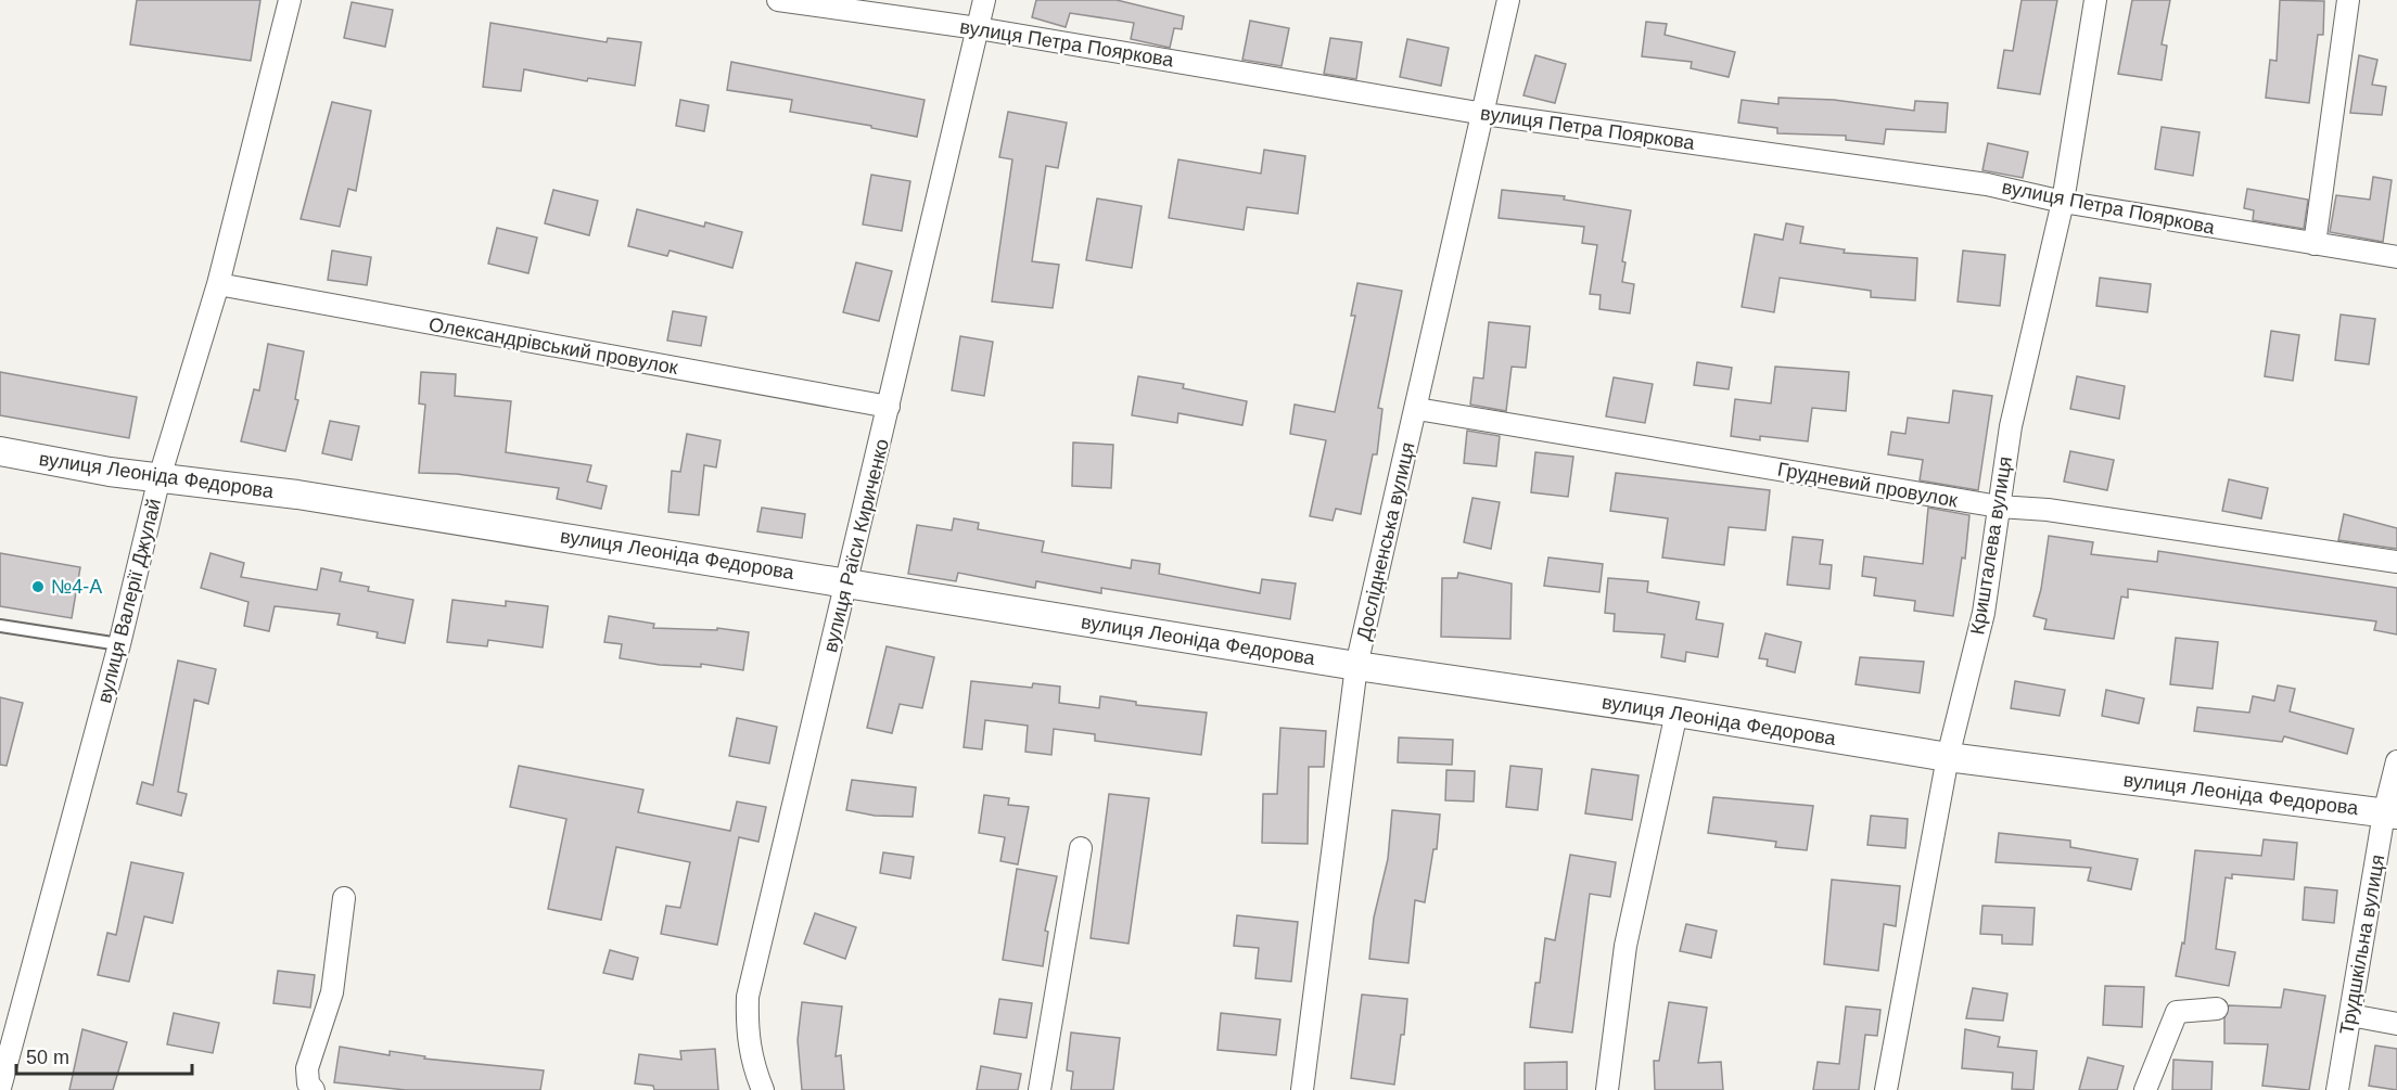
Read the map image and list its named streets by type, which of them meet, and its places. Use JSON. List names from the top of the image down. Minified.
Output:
{"streets":{"street":["вулиця Петра Пояркова","Олександрівський провулок","вулиця Леоніда Федорова","Грудневий провулок","Дослідненська вулиця","вулиця Раїси Кириченко","Кришталева вулиця","вулиця Валерії Джулай","Трудшкільна вулиця"]},"crossings":[["вулиця Петра Пояркова","Дослідненська вулиця"],["вулиця Петра Пояркова","вулиця Раїси Кириченко"],["вулиця Петра Пояркова","Кришталева вулиця"],["Олександрівський провулок","вулиця Раїси Кириченко"],["Олександрівський провулок","вулиця Валерії Джулай"],["вулиця Леоніда Федорова","Дослідненська вулиця"],["вулиця Леоніда Федорова","вулиця Раїси Кириченко"],["вулиця Леоніда Федорова","Кришталева вулиця"],["вулиця Леоніда Федорова","вулиця Валерії Джулай"],["вулиця Леоніда Федорова","Трудшкільна вулиця"],["Грудневий провулок","Дослідненська вулиця"],["Грудневий провулок","Кришталева вулиця"]],"places":["№4-А"],"scale_bar":"50 m"}
